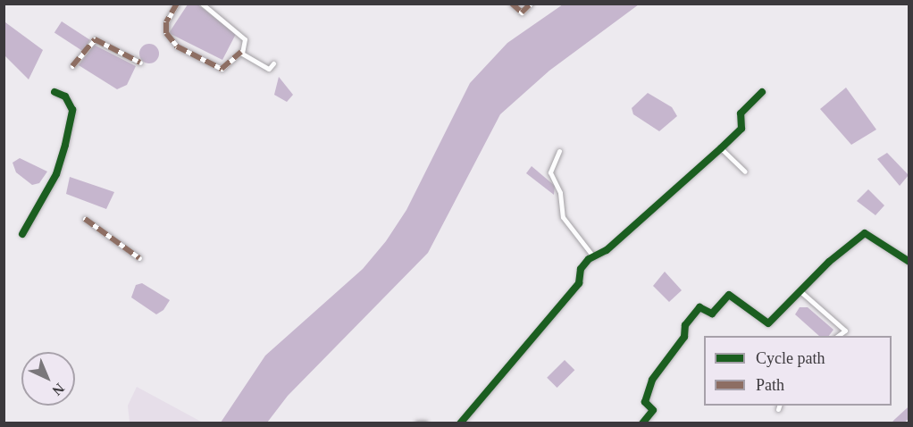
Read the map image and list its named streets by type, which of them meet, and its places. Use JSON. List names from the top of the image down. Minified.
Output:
{"legend":["Cycle path","Path"],"north":"bottom right"}
